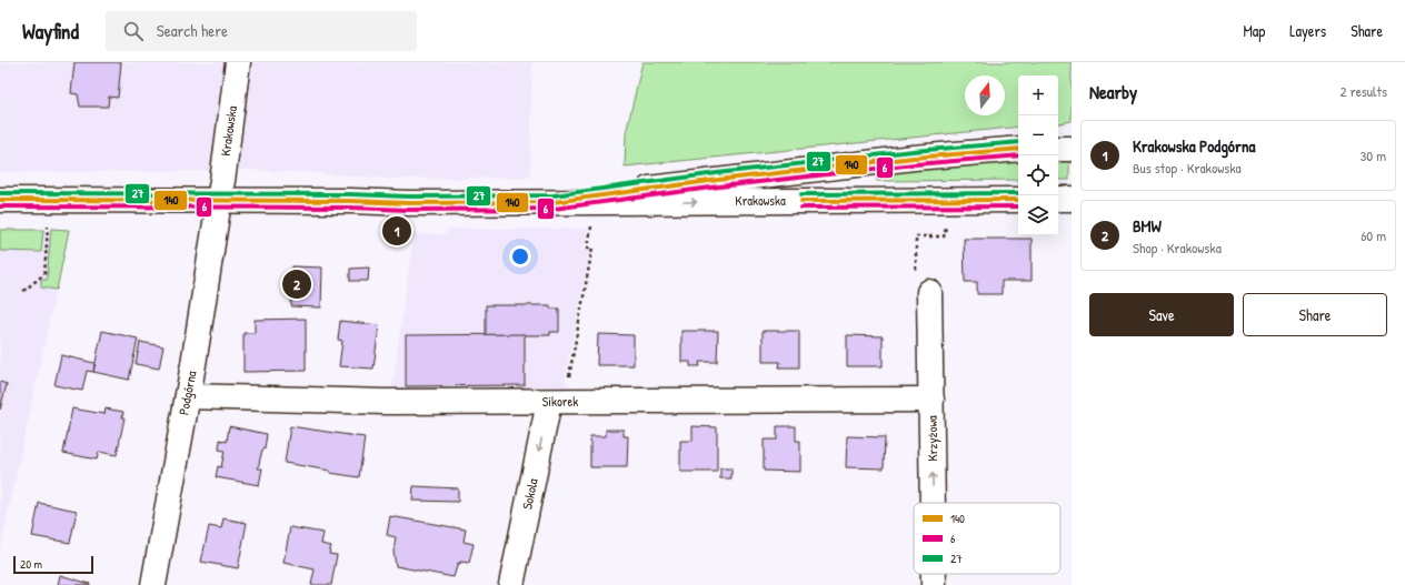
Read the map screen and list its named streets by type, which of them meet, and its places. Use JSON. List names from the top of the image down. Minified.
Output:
{"streets":{"street":["Krakowska","Podgórna","Sikorek","Krzyżowa","Sokola"]},"crossings":[["Krakowska","Podgórna"],["Podgórna","Sikorek"],["Sikorek","Krzyżowa"],["Sikorek","Sokola"]],"one_way":["Krzyżowa","Sokola"],"lines":["transit line 27","transit line 140","transit line 6"],"legend":["140","6","27"],"scale_bar":"20 m","north":"top","page":{"header":"Wayfind","search":"Search here","nav":["Map","Layers","Share"],"heading":["Nearby","2 results"],"map_buttons":["+","−"],"list":[{"mark":"1","name":"Krakowska Podgórna","note":"Bus stop · Krakowska","value":"30 m"},{"mark":"2","name":"BMW","note":"Shop · Krakowska","value":"60 m"}],"pins":["1","2"],"buttons":["Save","Share"],"scale":"20 m"}}
